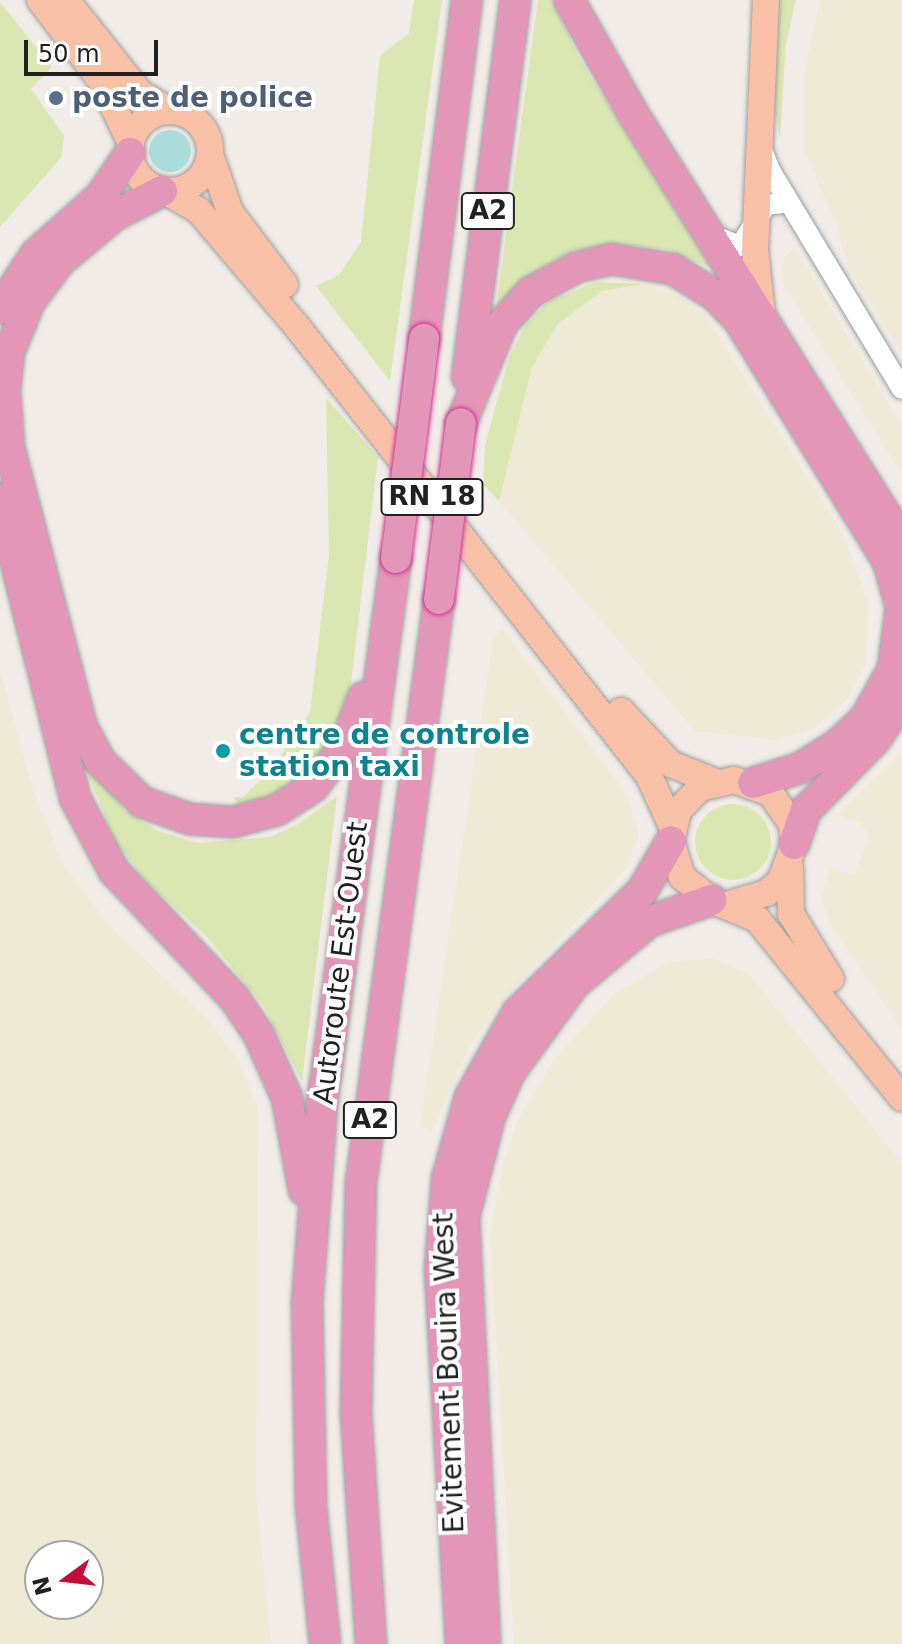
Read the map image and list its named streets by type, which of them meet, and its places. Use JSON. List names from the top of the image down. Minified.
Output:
{"streets":{"highway":["A2","Autoroute Est-Ouest","Evitement Bouira West"],"main road":["RN 18"]},"crossings":[["RN 18","Evitement Bouira West"]],"places":["poste de police","centre de controle station taxi"],"scale_bar":"50 m","north":"left"}
